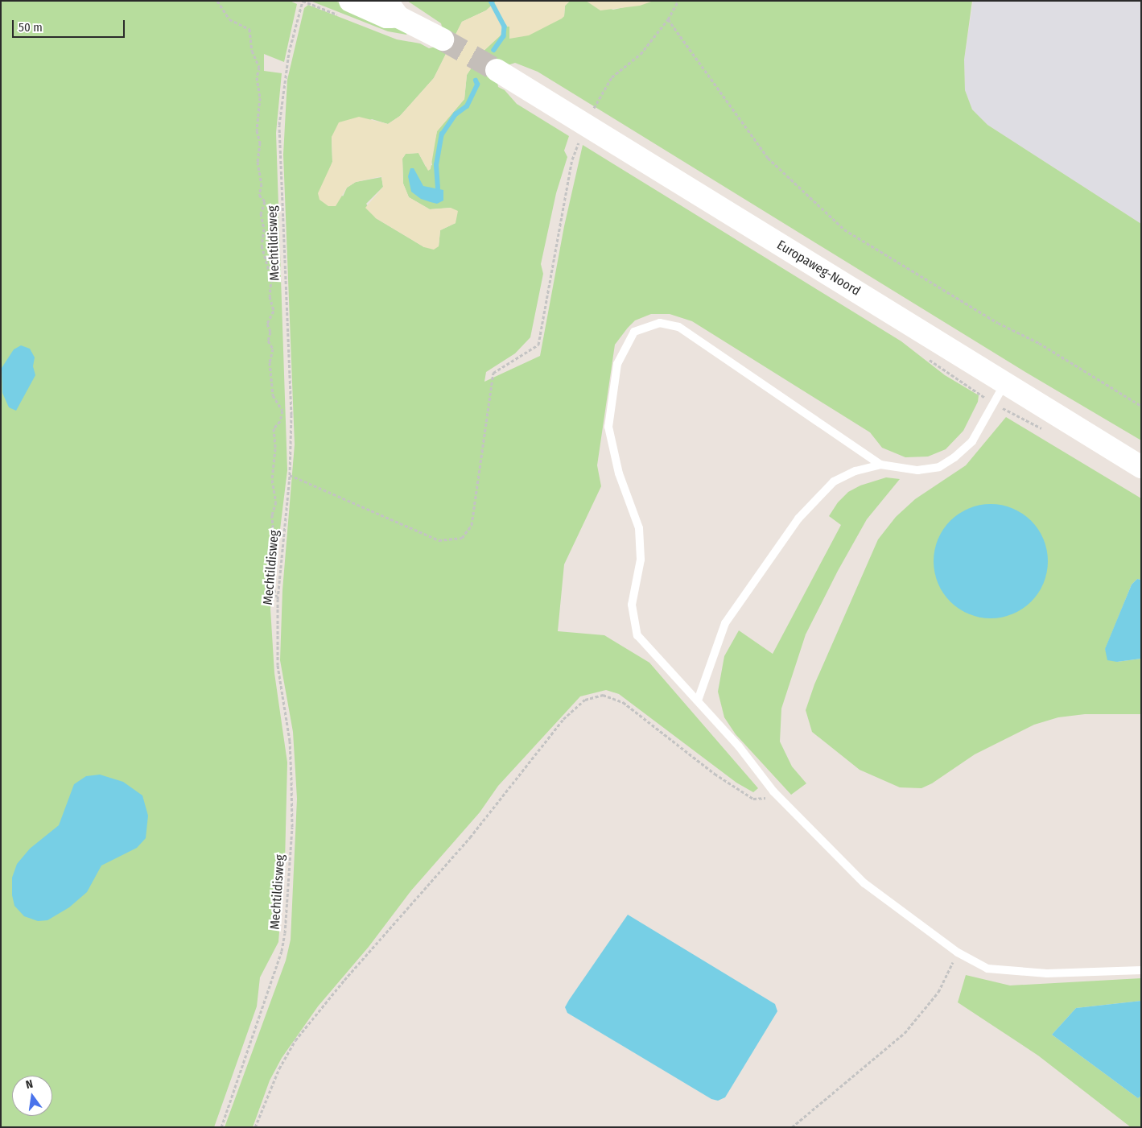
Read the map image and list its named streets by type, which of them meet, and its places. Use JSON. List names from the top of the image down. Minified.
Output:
{"streets":{"street":["Europaweg-Noord"],"path":["Mechtildisweg"]},"scale_bar":"50 m","north":"top"}
